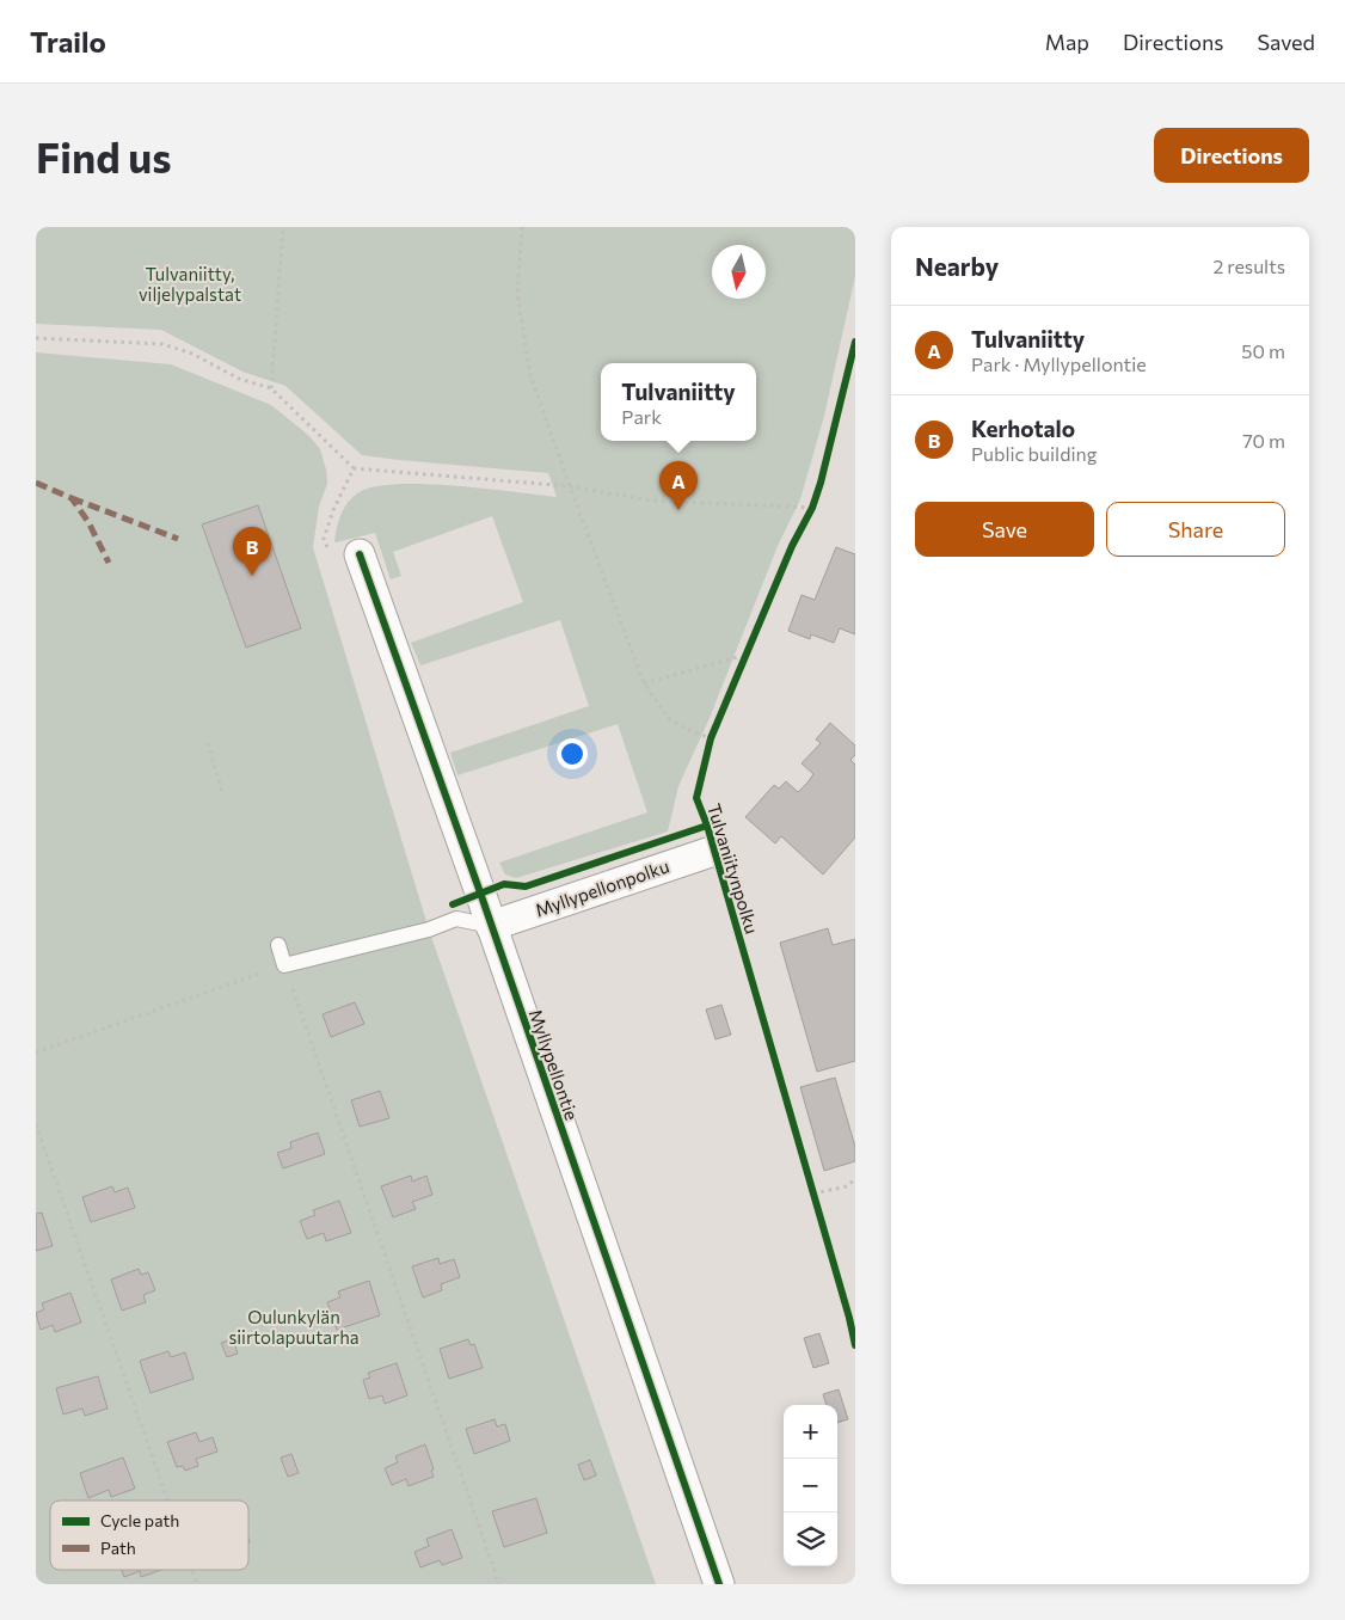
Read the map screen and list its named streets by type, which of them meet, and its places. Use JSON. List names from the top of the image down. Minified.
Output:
{"streets":{"street":["Myllypellonpolku","Myllypellontie"],"cycle path":["Tulvaniitynpolku"]},"crossings":[["Myllypellonpolku","Myllypellontie"]],"parks":["Tulvaniitty, viljelypalstat","Oulunkylän siirtolapuutarha"],"legend":["Cycle path","Path"],"north":"bottom","page":{"header":"Trailo","nav":["Map","Directions","Saved"],"buttons":["Directions",["Save","Share"]],"title":"Find us","heading":["Nearby","2 results"],"list":[{"mark":"A","name":"Tulvaniitty","note":"Park · Myllypellontie","value":"50 m"},{"mark":"B","name":"Kerhotalo","note":"Public building","value":"70 m"}],"popup":["Tulvaniitty","Park"],"pins":["A","B"],"map_buttons":["+","−"]}}
